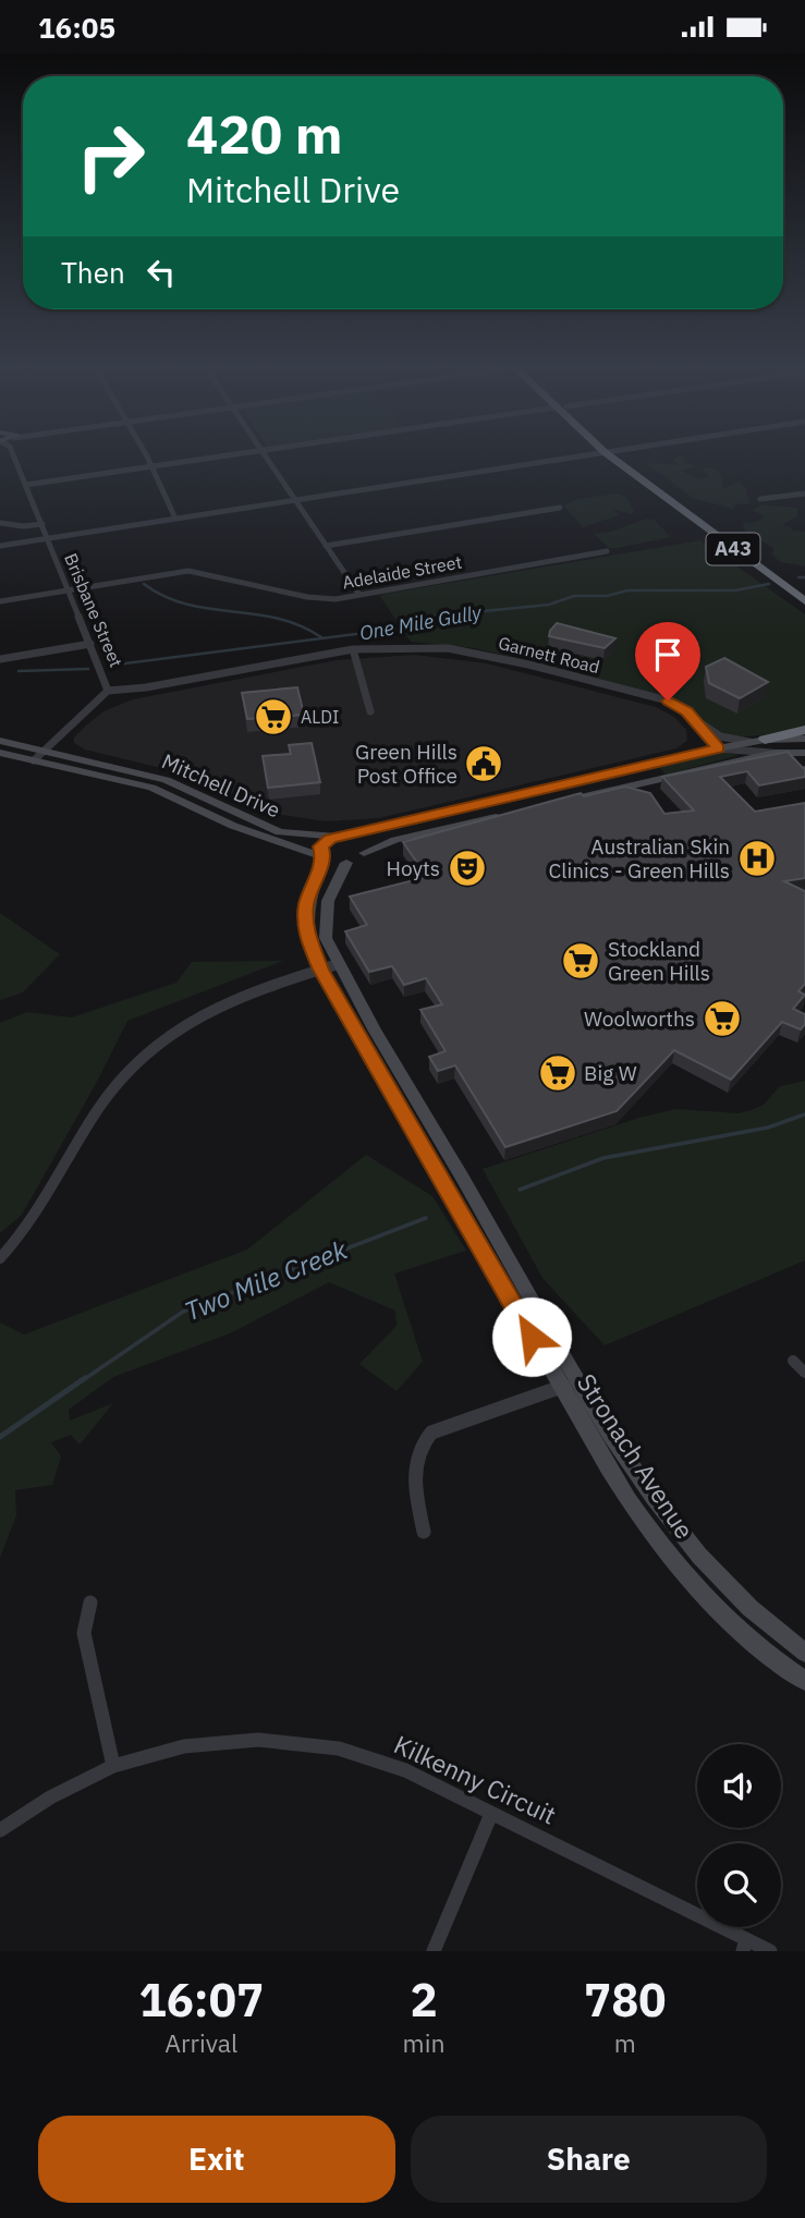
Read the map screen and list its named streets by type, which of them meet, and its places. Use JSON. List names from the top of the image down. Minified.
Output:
{"streets":{"highway":["A43"],"main road":["Mitchell Drive","Stronach Avenue"],"street":["Adelaide Street","Brisbane Street","Garnett Road","Kilkenny Circuit"]},"crossings":[["Adelaide Street","Brisbane Street"],["Brisbane Street","Garnett Road"],["Brisbane Street","Mitchell Drive"],["Garnett Road","Mitchell Drive"],["Mitchell Drive","Stronach Avenue"]],"water":["One Mile Gully","Two Mile Creek"],"places":{"supermarket":["ALDI","Stockland Green Hills","Woolworths","Big W"],"public building":["Green Hills Post Office"],"hospital":["Australian Skin Clinics - Green Hills"],"theatre":["Hoyts"]},"page":{"status":"16:05","turn":["420 m","Mitchell Drive"],"then":"Then","eta":["16:07","Arrival","2","min","780","m"],"buttons":["Exit","Share"]}}
